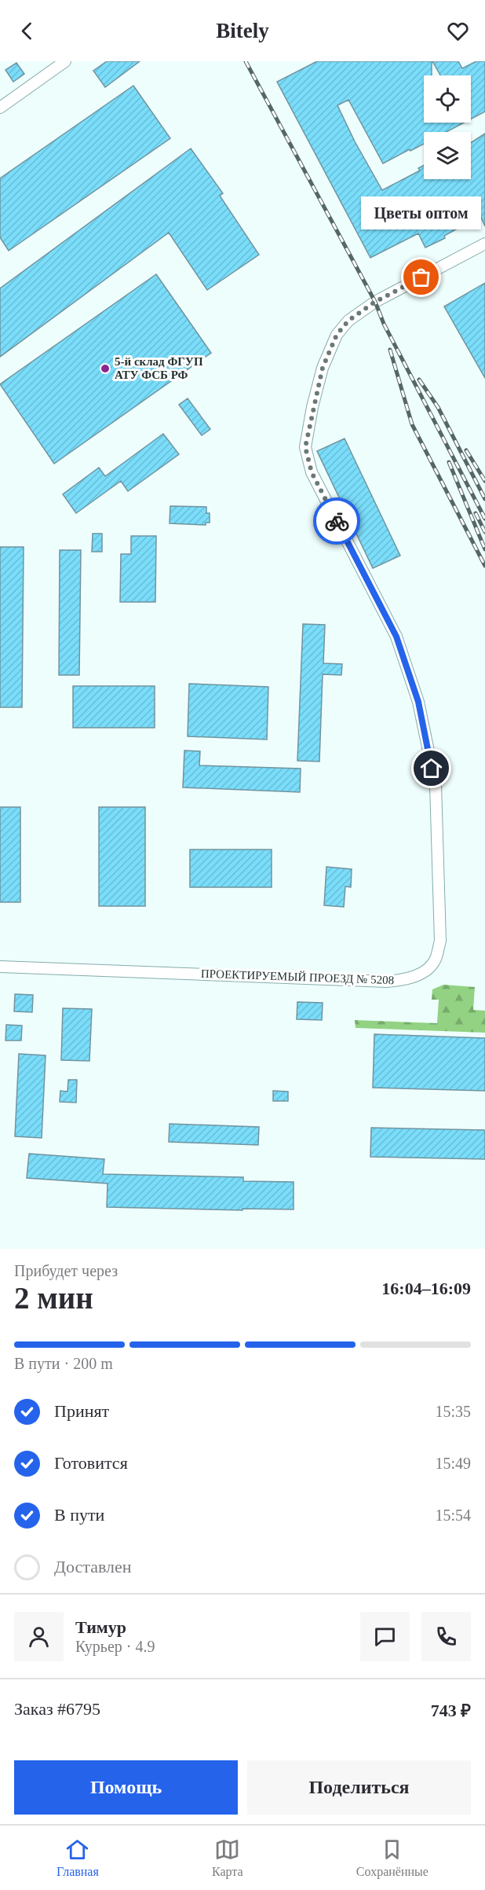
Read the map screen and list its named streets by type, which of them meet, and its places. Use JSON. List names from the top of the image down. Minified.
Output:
{"streets":{"street":["ПРОЕКТИРУЕМЫЙ ПРОЕЗД № 5208"]},"places":["Цветы оптом","5-й склад ФГУП АТУ ФСБ РФ"],"page":{"header":"Bitely","bubble":"Цветы оптом","heading":["2 мин","Прибудет через","16:04–16:09"],"panel":["Тимур","Курьер · 4.9","Заказ #6795","743 ₽"],"bar":"В пути · 200 m","list":[["Принят","15:35"],["Готовится","15:49"],["В пути","15:54"],"Доставлен"],"buttons":["Помощь","Поделиться"],"tabs":["Главная","Карта","Сохранённые"]}}
